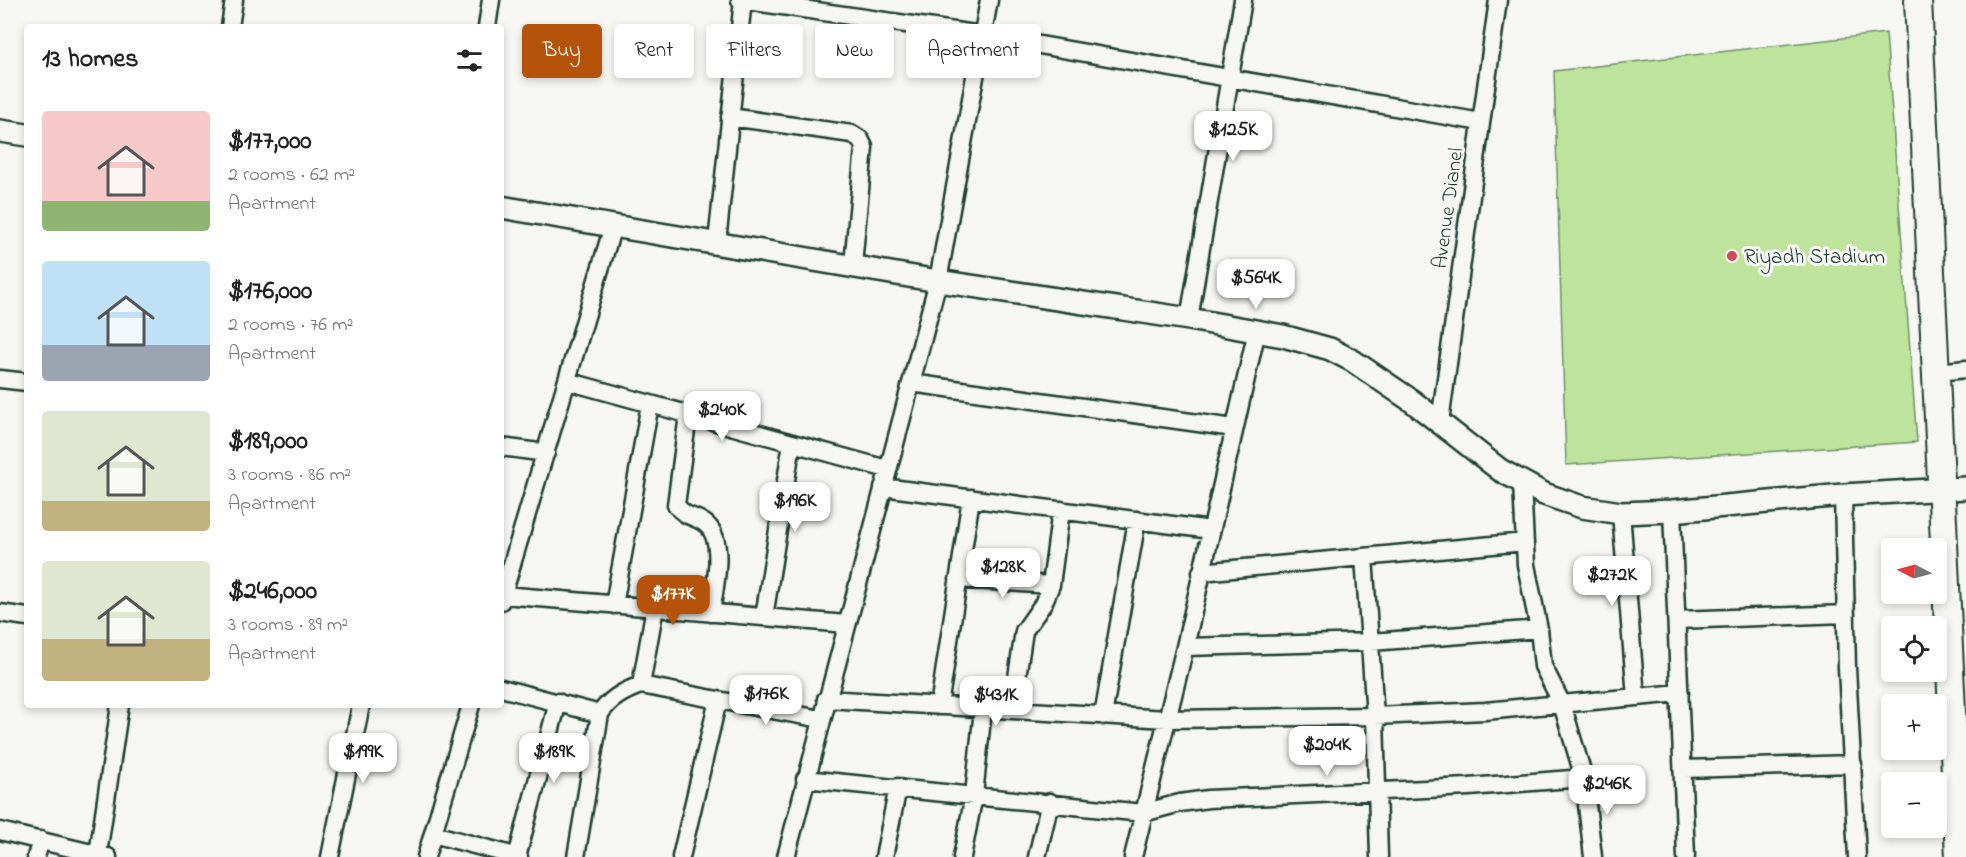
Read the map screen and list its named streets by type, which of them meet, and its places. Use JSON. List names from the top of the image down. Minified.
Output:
{"streets":{"street":["Avenue Dianel"]},"places":["Riyadh Stadium"],"north":"left","page":{"chip":["Buy","Rent","Filters","New","Apartment"],"heading":"13 homes","list":[{"name":"$177,000","note":"2 rooms · 62 m² · Apartment"},{"name":"$176,000","note":"2 rooms · 76 m² · Apartment"},{"name":"$189,000","note":"3 rooms · 86 m² · Apartment"},{"name":"$246,000","note":"3 rooms · 89 m² · Apartment"}],"price":["$125K","$564K","$240K","$196K","$128K","$272K","$177K","$176K","$431K","$204K","$199K","$189K","$246K"],"map_buttons":["+","−"]}}
